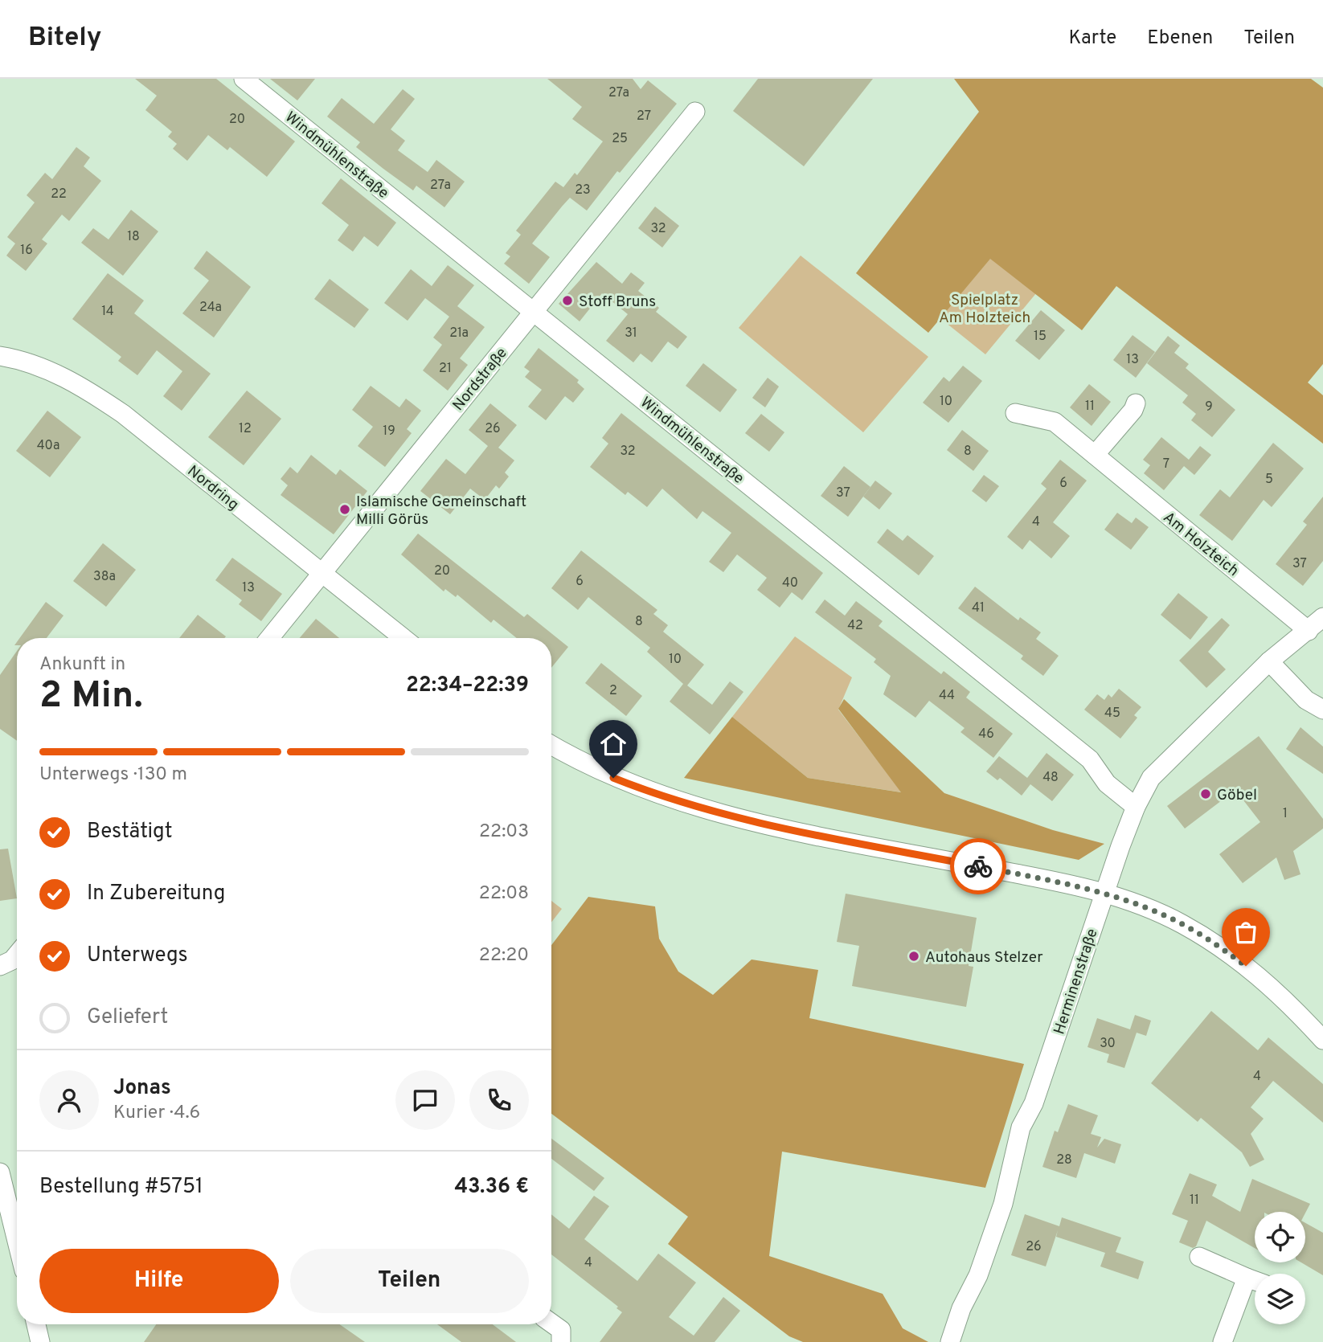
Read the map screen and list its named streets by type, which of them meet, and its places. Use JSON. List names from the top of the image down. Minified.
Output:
{"streets":{"street":["Windmühlenstraße","Nordstraße","Nordring","Am Holzteich","Herminenstraße"]},"crossings":[["Windmühlenstraße","Nordstraße"],["Windmühlenstraße","Herminenstraße"],["Nordstraße","Nordring"],["Am Holzteich","Herminenstraße"]],"parks":["Spielplatz Am Holzteich"],"places":["Stoff Bruns","Islamische Gemeinschaft Milli Görüs","Göbel","Autohaus Stelzer"],"house_numbers":["27a","27","20","25","27a","23","22","32","18","16","24a","14","21a","31","15","13","21","10","11","9","12","26","19","40a","32","8","7","5","6","37","4","37","20","38a","6","40","13","41","8","42","10","2","44","45","46","48","1","30","4","28","11","26","4"],"page":{"header":"Bitely","nav":["Karte","Ebenen","Teilen"],"heading":["2 Min.","Ankunft in","22:34–22:39"],"panel":["Jonas","Kurier · 4.6","Bestellung #5751","43.36 €"],"bar":"Unterwegs · 130 m","list":[["Bestätigt","22:03"],["In Zubereitung","22:08"],["Unterwegs","22:20"],"Geliefert"],"buttons":["Hilfe","Teilen"]}}
